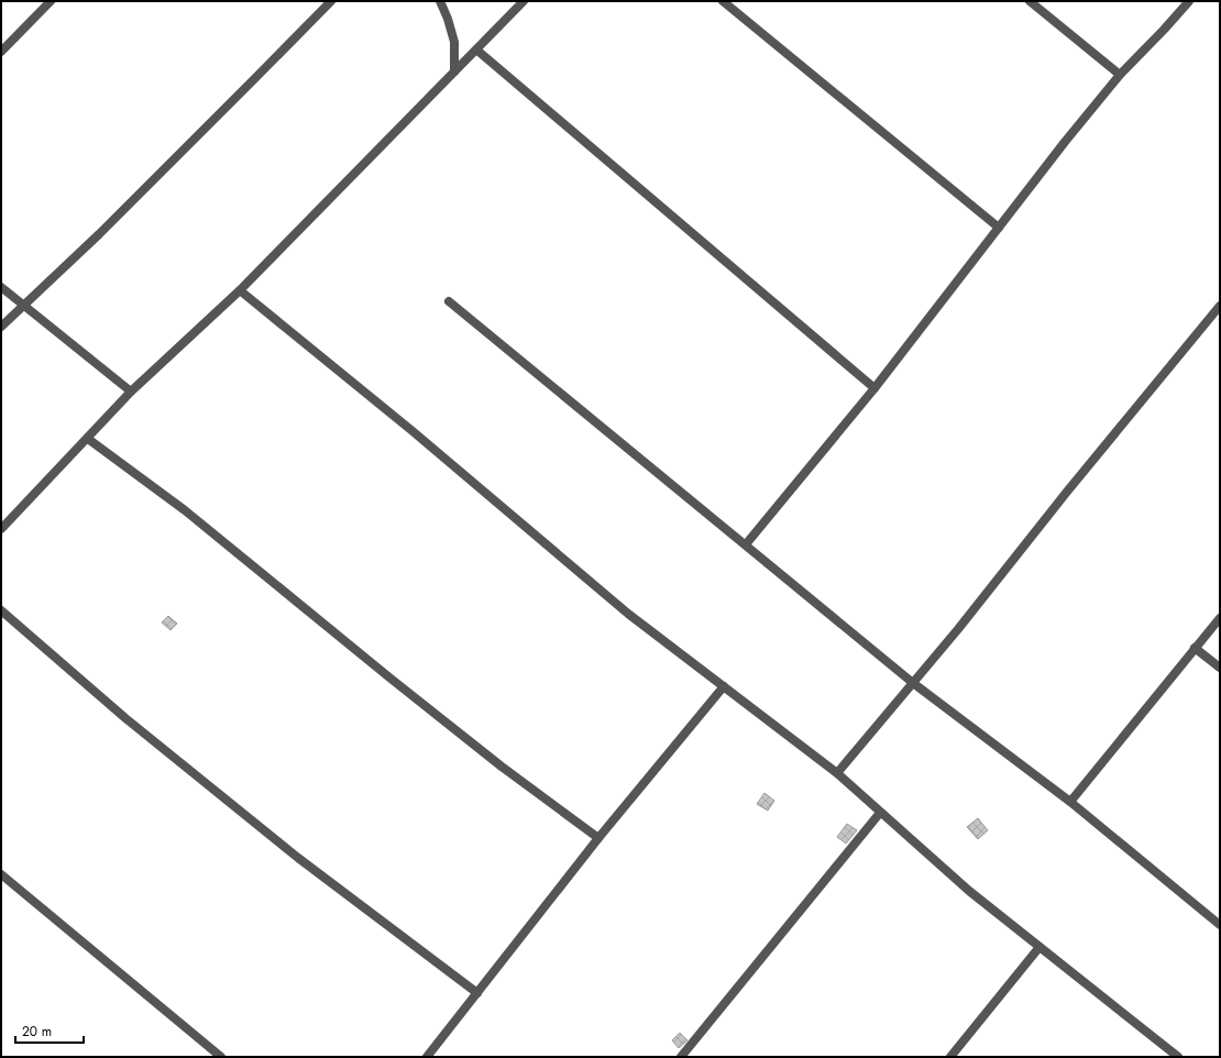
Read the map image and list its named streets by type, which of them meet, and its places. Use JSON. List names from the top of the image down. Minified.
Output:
{"scale_bar":"20 m"}
